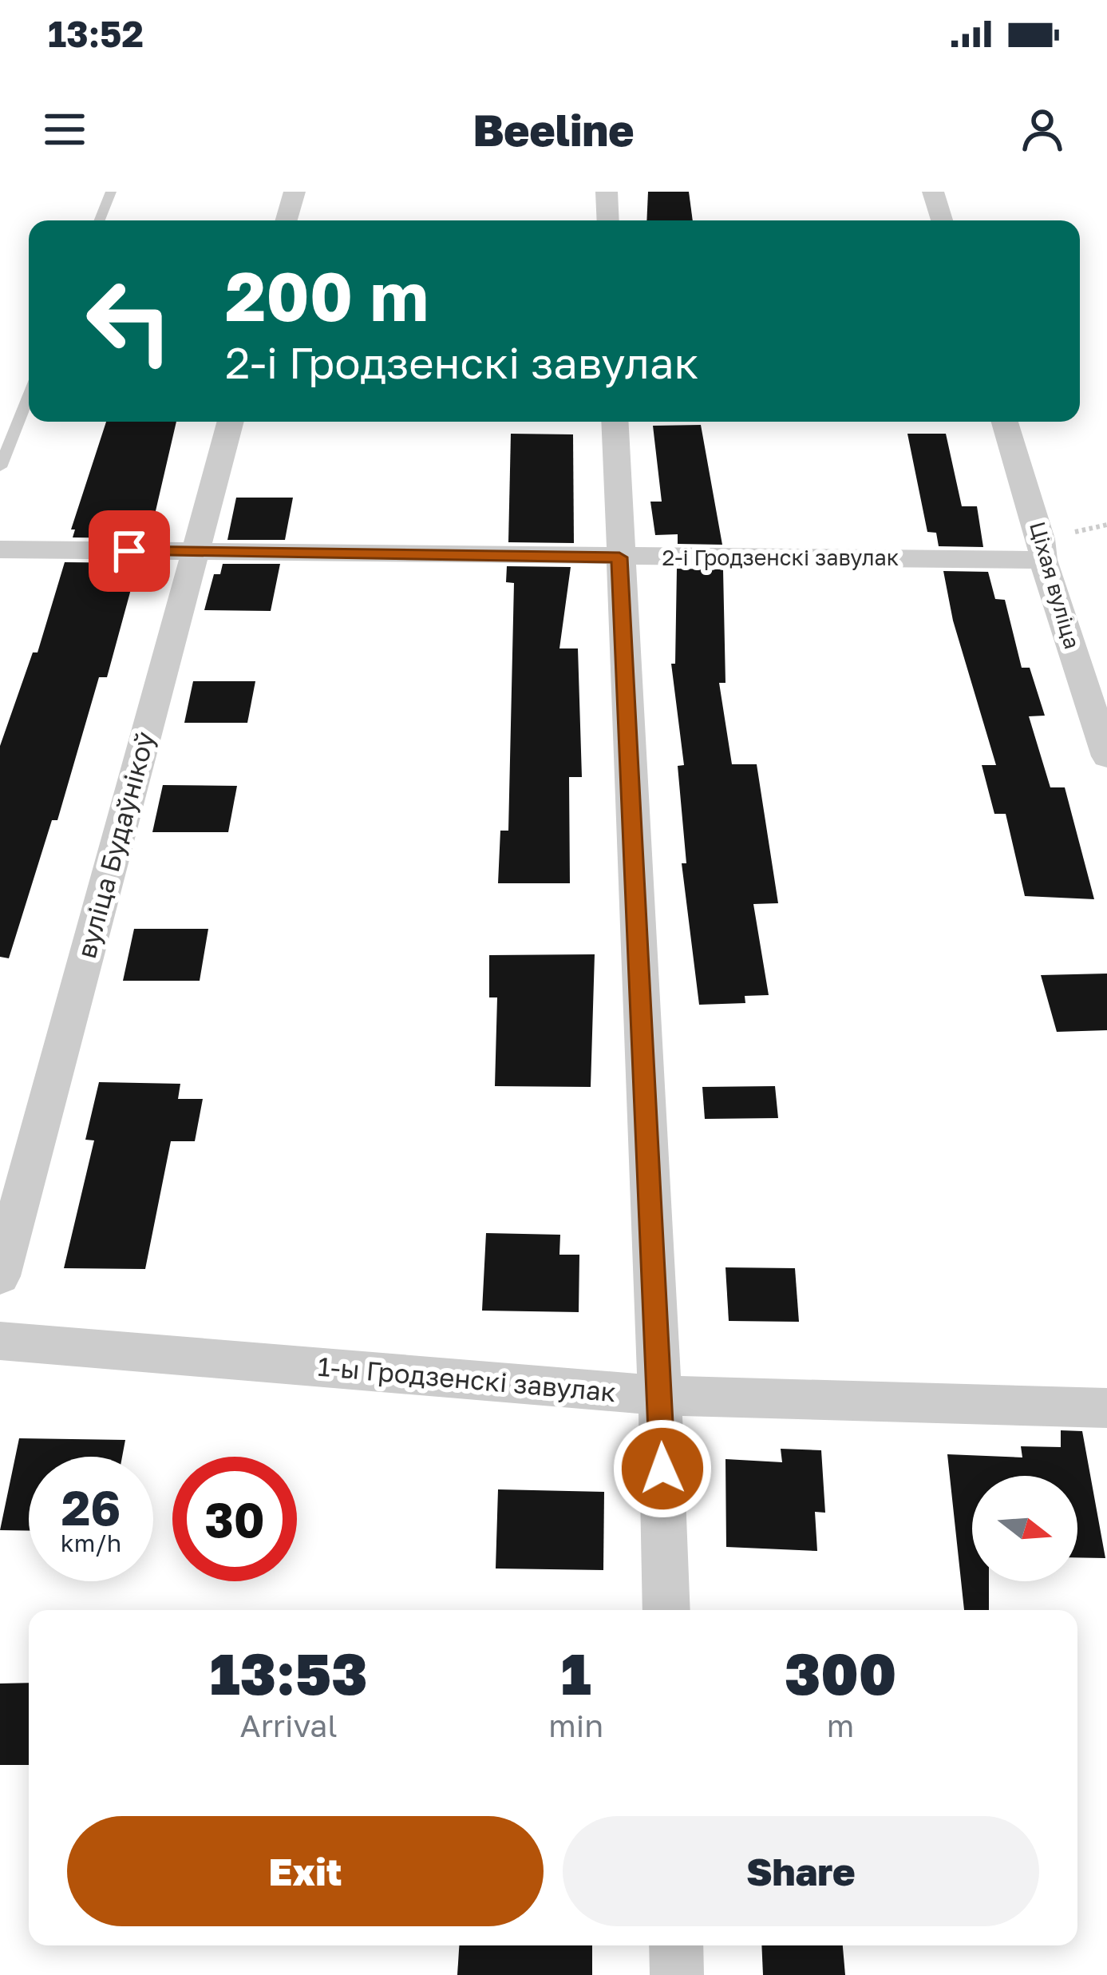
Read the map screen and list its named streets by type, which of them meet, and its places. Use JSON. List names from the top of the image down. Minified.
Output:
{"streets":{"street":["2-і Гродзенскі завулак","Ціхая вуліца","вуліца Будаўнікоў","1-ы Гродзенскі завулак"]},"crossings":[["2-і Гродзенскі завулак","Ціхая вуліца"],["2-і Гродзенскі завулак","вуліца Будаўнікоў"]],"north":"right","page":{"status":"13:52","header":"Beeline","turn":["200 m","2-і Гродзенскі завулак"],"speed":"26 km/h","limit":"30","eta":["13:53","Arrival","1","min","300","m"],"buttons":["Exit","Share"]}}
